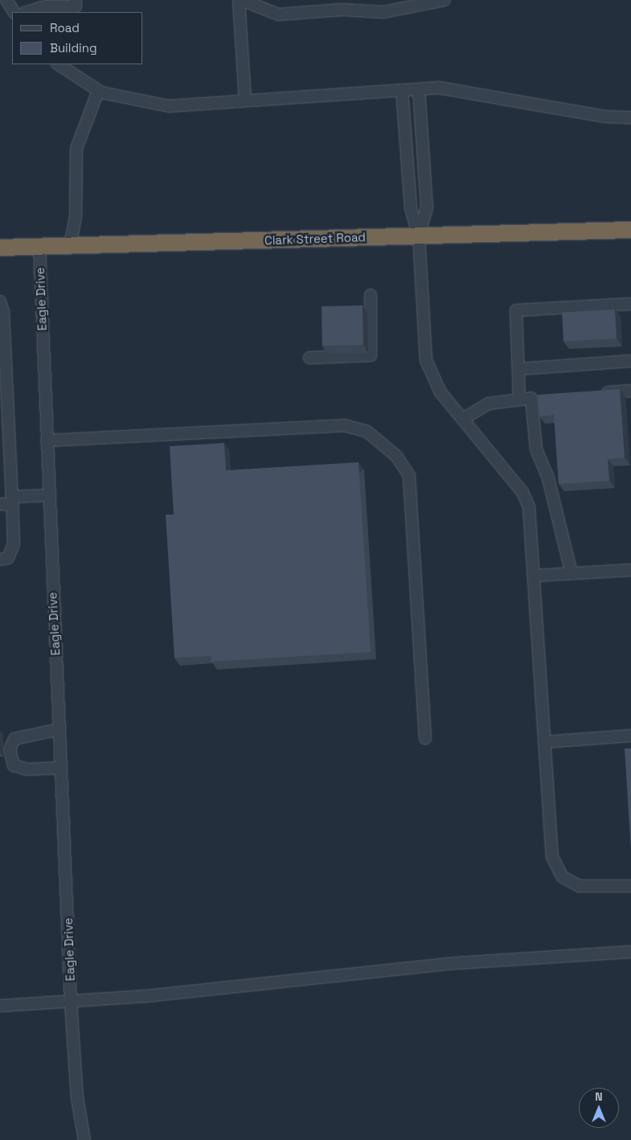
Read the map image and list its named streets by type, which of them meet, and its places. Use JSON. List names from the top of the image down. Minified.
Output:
{"streets":{"highway":["Clark Street Road"],"street":["Eagle Drive"]},"crossings":[["Clark Street Road","Eagle Drive"]],"legend":["Road","Building"],"north":"top"}
